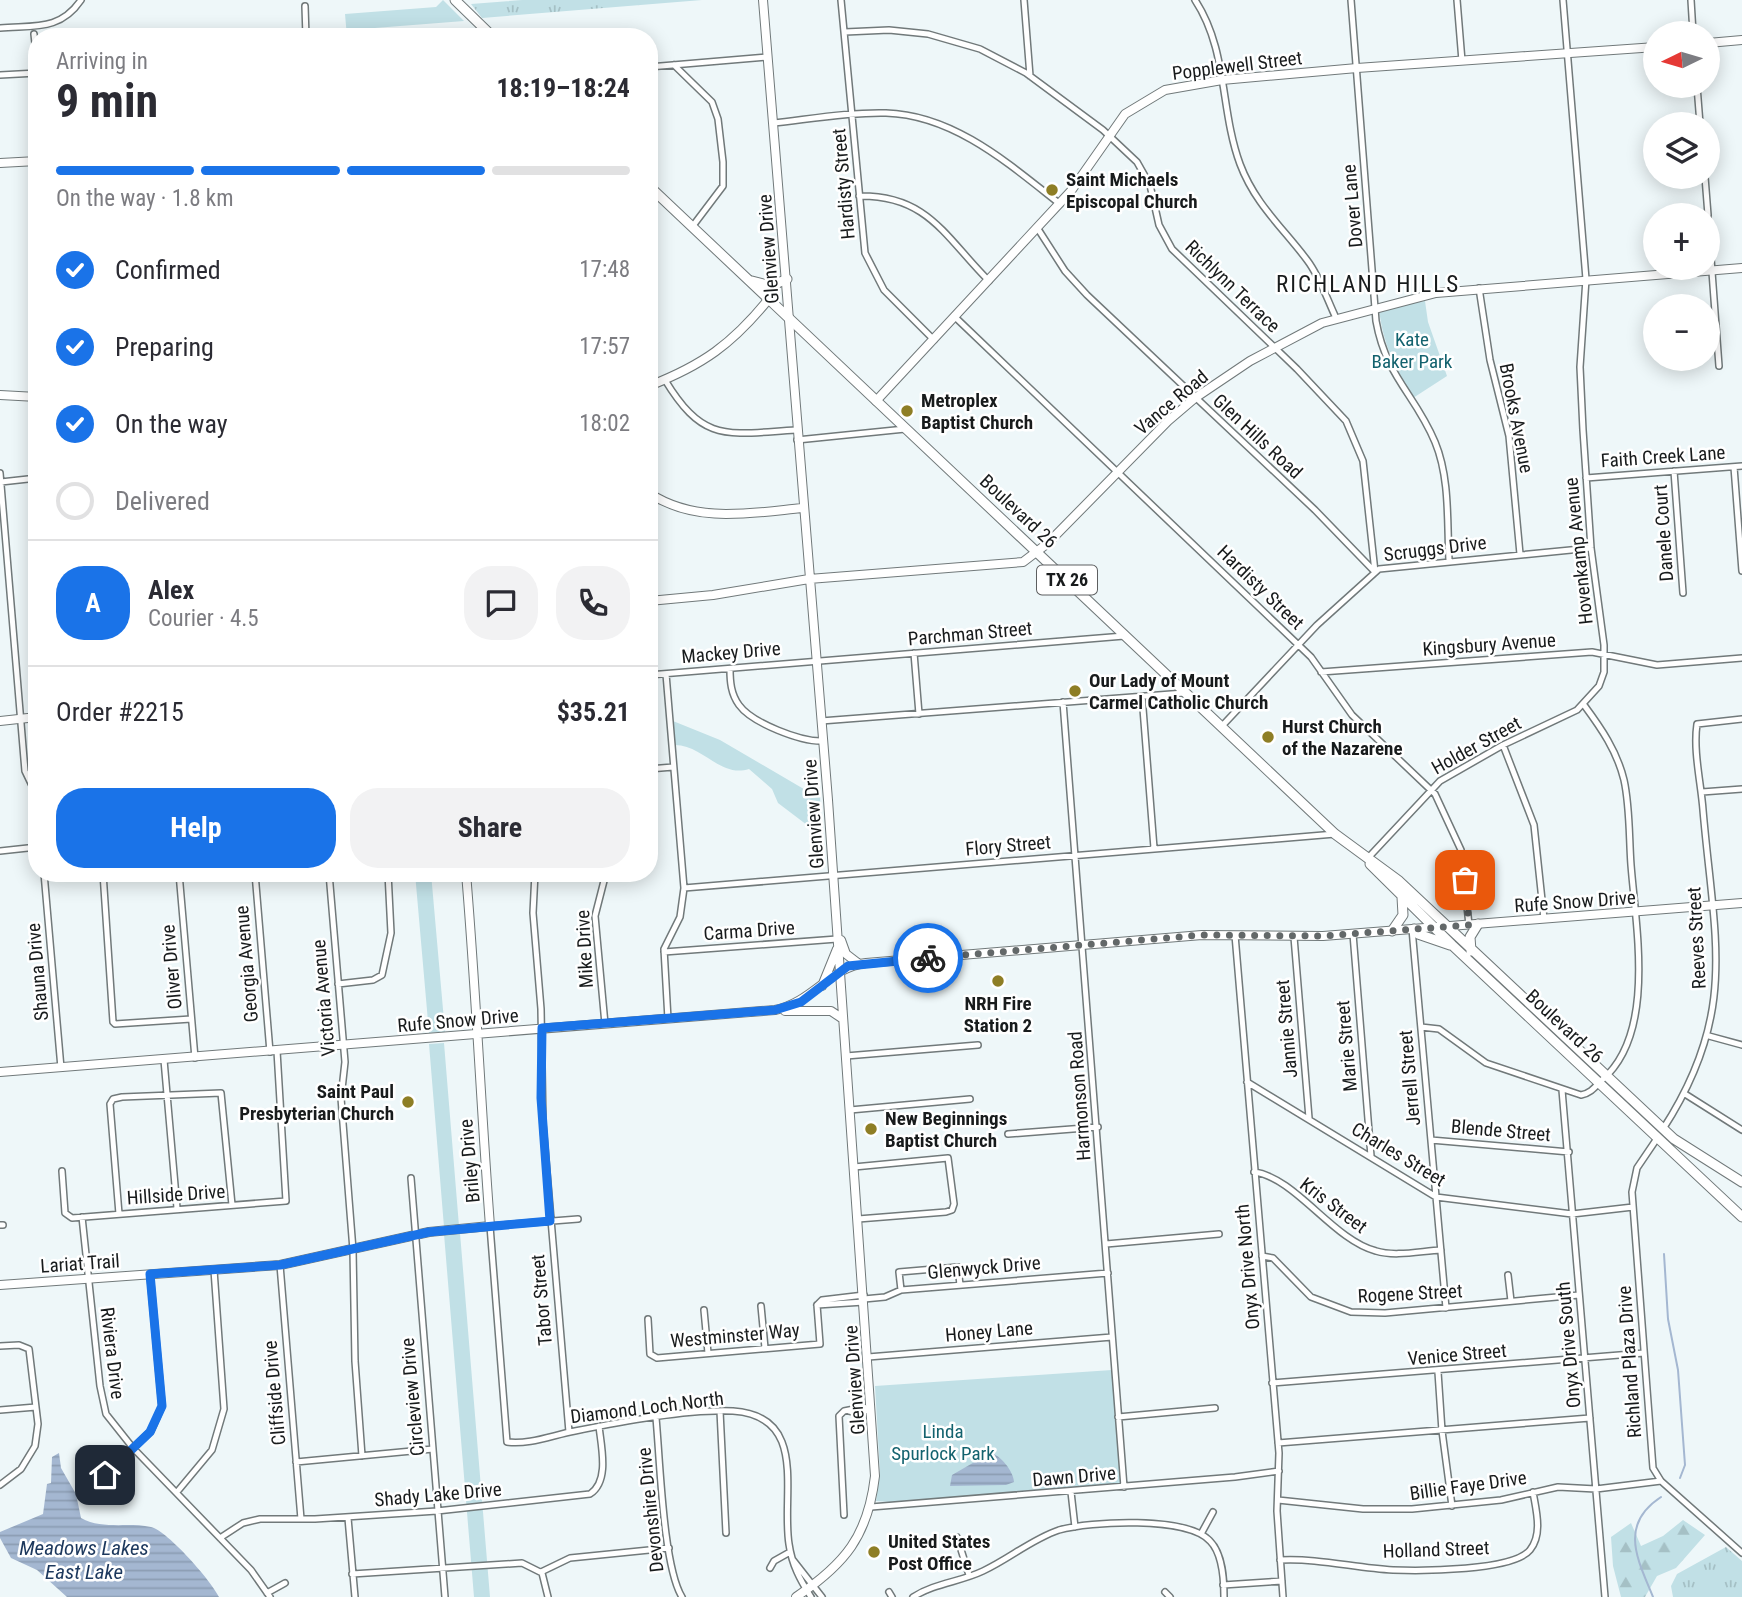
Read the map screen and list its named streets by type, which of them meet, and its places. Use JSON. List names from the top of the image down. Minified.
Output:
{"streets":{"main road":["Popplewell Street","Glenview Drive","Vance Road","Boulevard 26","TX 26","Rufe Snow Drive","Briley Drive","Lariat Trail"],"street":["Hardisty Street","Dover Lane","Richlynn Terrace","Brooks Avenue","Glen Hills Road","Faith Creek Lane","Danele Court","Scruggs Drive","Hovenkamp Avenue","Parchman Street","Kingsbury Avenue","Mackey Drive","Holder Street","Flory Street","Carma Drive","Reeves Street","Mike Drive","Georgia Avenue","Oliver Drive","Shauna Drive","Victoria Avenue","Jannie Street","Marie Street","Jerrell Street","Harmonson Road","Blende Street","Charles Street","Hillside Drive","Kris Street","Glenwyck Drive","Onyx Drive North","Rogene Street","Tabor Street","Honey Lane","Westminster Way","Onyx Drive South","Riviera Drive","Venice Street","Richland Plaza Drive","Cliffside Drive","Circleview Drive","Diamond Loch North","Dawn Drive","Billie Faye Drive","Shady Lake Drive","Devonshire Drive","Holland Street"]},"crossings":[["Popplewell Street","Hardisty Street"],["Popplewell Street","Dover Lane"],["Popplewell Street","Richlynn Terrace"],["Popplewell Street","Glen Hills Road"],["Popplewell Street","Boulevard 26"],["Popplewell Street","Hovenkamp Avenue"],["Hardisty Street","Richlynn Terrace"],["Hardisty Street","Vance Road"],["Hardisty Street","Scruggs Drive"],["Hardisty Street","Kingsbury Avenue"],["Hardisty Street","Holder Street"],["Hardisty Street","Rufe Snow Drive"],["Dover Lane","Vance Road"],["Dover Lane","Scruggs Drive"],["Glenview Drive","Vance Road"],["Glenview Drive","Boulevard 26"],["Glenview Drive","Parchman Street"],["Glenview Drive","Mackey Drive"],["Glenview Drive","Flory Street"],["Glenview Drive","Rufe Snow Drive"],["Glenview Drive","Carma Drive"],["Glenview Drive","Glenwyck Drive"],["Glenview Drive","Honey Lane"],["Glenview Drive","Diamond Loch North"],["Glenview Drive","Dawn Drive"],["Richlynn Terrace","Vance Road"],["Richlynn Terrace","Glen Hills Road"],["Richlynn Terrace","Scruggs Drive"],["Vance Road","Brooks Avenue"],["Vance Road","Glen Hills Road"],["Vance Road","Boulevard 26"],["Vance Road","Hovenkamp Avenue"],["Brooks Avenue","Scruggs Drive"],["Glen Hills Road","Scruggs Drive"],["Faith Creek Lane","Danele Court"],["Faith Creek Lane","Hovenkamp Avenue"],["Boulevard 26","Scruggs Drive"],["Boulevard 26","Parchman Street"],["Boulevard 26","Holder Street"],["Boulevard 26","Flory Street"],["Boulevard 26","Rufe Snow Drive"],["Boulevard 26","Reeves Street"],["Boulevard 26","Richland Plaza Drive"],["Scruggs Drive","Hovenkamp Avenue"],["Hovenkamp Avenue","Kingsbury Avenue"],["Hovenkamp Avenue","Holder Street"],["Parchman Street","Mackey Drive"],["Flory Street","Harmonson Road"],["Rufe Snow Drive","Reeves Street"],["Rufe Snow Drive","Mike Drive"],["Rufe Snow Drive","Georgia Avenue"],["Rufe Snow Drive","Oliver Drive"],["Rufe Snow Drive","Shauna Drive"],["Rufe Snow Drive","Victoria Avenue"],["Rufe Snow Drive","Jannie Street"],["Rufe Snow Drive","Marie Street"],["Rufe Snow Drive","Jerrell Street"],["Rufe Snow Drive","Harmonson Road"],["Rufe Snow Drive","Briley Drive"],["Rufe Snow Drive","Onyx Drive North"],["Rufe Snow Drive","Tabor Street"],["Reeves Street","Richland Plaza Drive"],["Georgia Avenue","Hillside Drive"],["Victoria Avenue","Lariat Trail"],["Jannie Street","Charles Street"],["Marie Street","Charles Street"],["Jerrell Street","Blende Street"],["Jerrell Street","Charles Street"],["Jerrell Street","Kris Street"],["Jerrell Street","Rogene Street"],["Harmonson Road","Glenwyck Drive"],["Harmonson Road","Honey Lane"],["Harmonson Road","Dawn Drive"],["Blende Street","Onyx Drive South"],["Charles Street","Onyx Drive North"],["Charles Street","Onyx Drive South"],["Charles Street","Richland Plaza Drive"],["Briley Drive","Lariat Trail"],["Briley Drive","Diamond Loch North"],["Hillside Drive","Riviera Drive"],["Kris Street","Onyx Drive North"],["Lariat Trail","Tabor Street"],["Lariat Trail","Riviera Drive"],["Lariat Trail","Cliffside Drive"],["Lariat Trail","Circleview Drive"],["Glenwyck Drive","Westminster Way"],["Onyx Drive North","Rogene Street"],["Onyx Drive North","Venice Street"],["Onyx Drive North","Dawn Drive"],["Onyx Drive North","Billie Faye Drive"],["Onyx Drive North","Holland Street"],["Rogene Street","Onyx Drive South"],["Tabor Street","Diamond Loch North"],["Onyx Drive South","Venice Street"],["Onyx Drive South","Billie Faye Drive"],["Riviera Drive","Shady Lake Drive"],["Venice Street","Richland Plaza Drive"],["Richland Plaza Drive","Billie Faye Drive"],["Cliffside Drive","Shady Lake Drive"],["Circleview Drive","Shady Lake Drive"],["Diamond Loch North","Shady Lake Drive"],["Diamond Loch North","Devonshire Drive"],["Billie Faye Drive","Holland Street"]],"districts":["RICHLAND HILLS"],"water":["Meadows Lakes East Lake"],"parks":["Kate Baker Park","Linda Spurlock Park"],"places":["Saint Michaels Episcopal Church","Metroplex Baptist Church","Our Lady of Mount Carmel Catholic Church","Hurst Church of the Nazarene","NRH Fire Station 2","Saint Paul Presbyterian Church","New Beginnings Baptist Church","United States Post Office"],"north":"left","page":{"map_buttons":["+","−"],"heading":["9 min","Arriving in","18:19–18:24"],"panel":["Alex","Courier · 4.5","Order #2215","$35.21"],"bar":"On the way · 1.8 km","list":[["Confirmed","17:48"],["Preparing","17:57"],["On the way","18:02"],"Delivered"],"round":"A","buttons":["Help","Share"]}}
